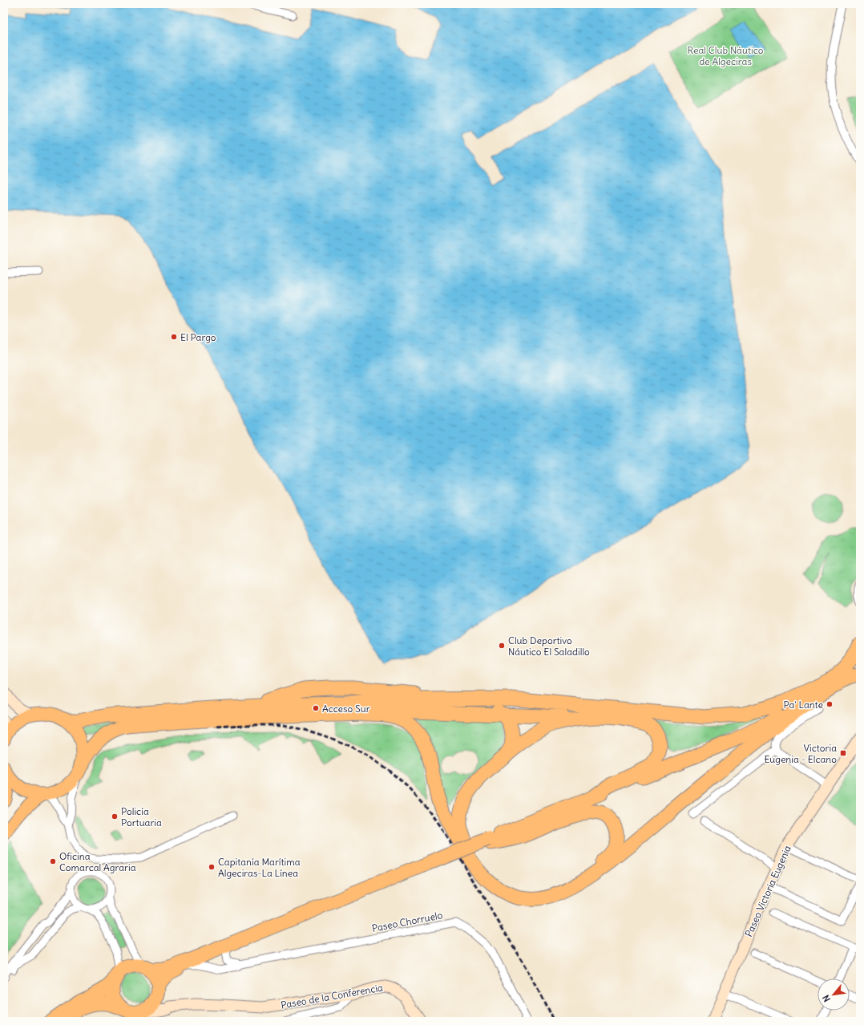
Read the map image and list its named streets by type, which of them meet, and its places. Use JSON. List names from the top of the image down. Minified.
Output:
{"streets":{"street":["Paseo Victoria Eugenia","Paseo Chorruelo","Paseo de la Conferencia"]},"parks":["Real Club Náutico de Algeciras"],"places":{"other":["El Pargo","Club Deportivo Náutico El Saladillo","Pa' Lante","Acceso Sur","Policía Portuaria","Oficina Comarcal Agraria","Capitanía Marítima Algeciras-La Línea"],"transit":["Victoria Eugenia - Elcano"]},"north":"bottom left"}
